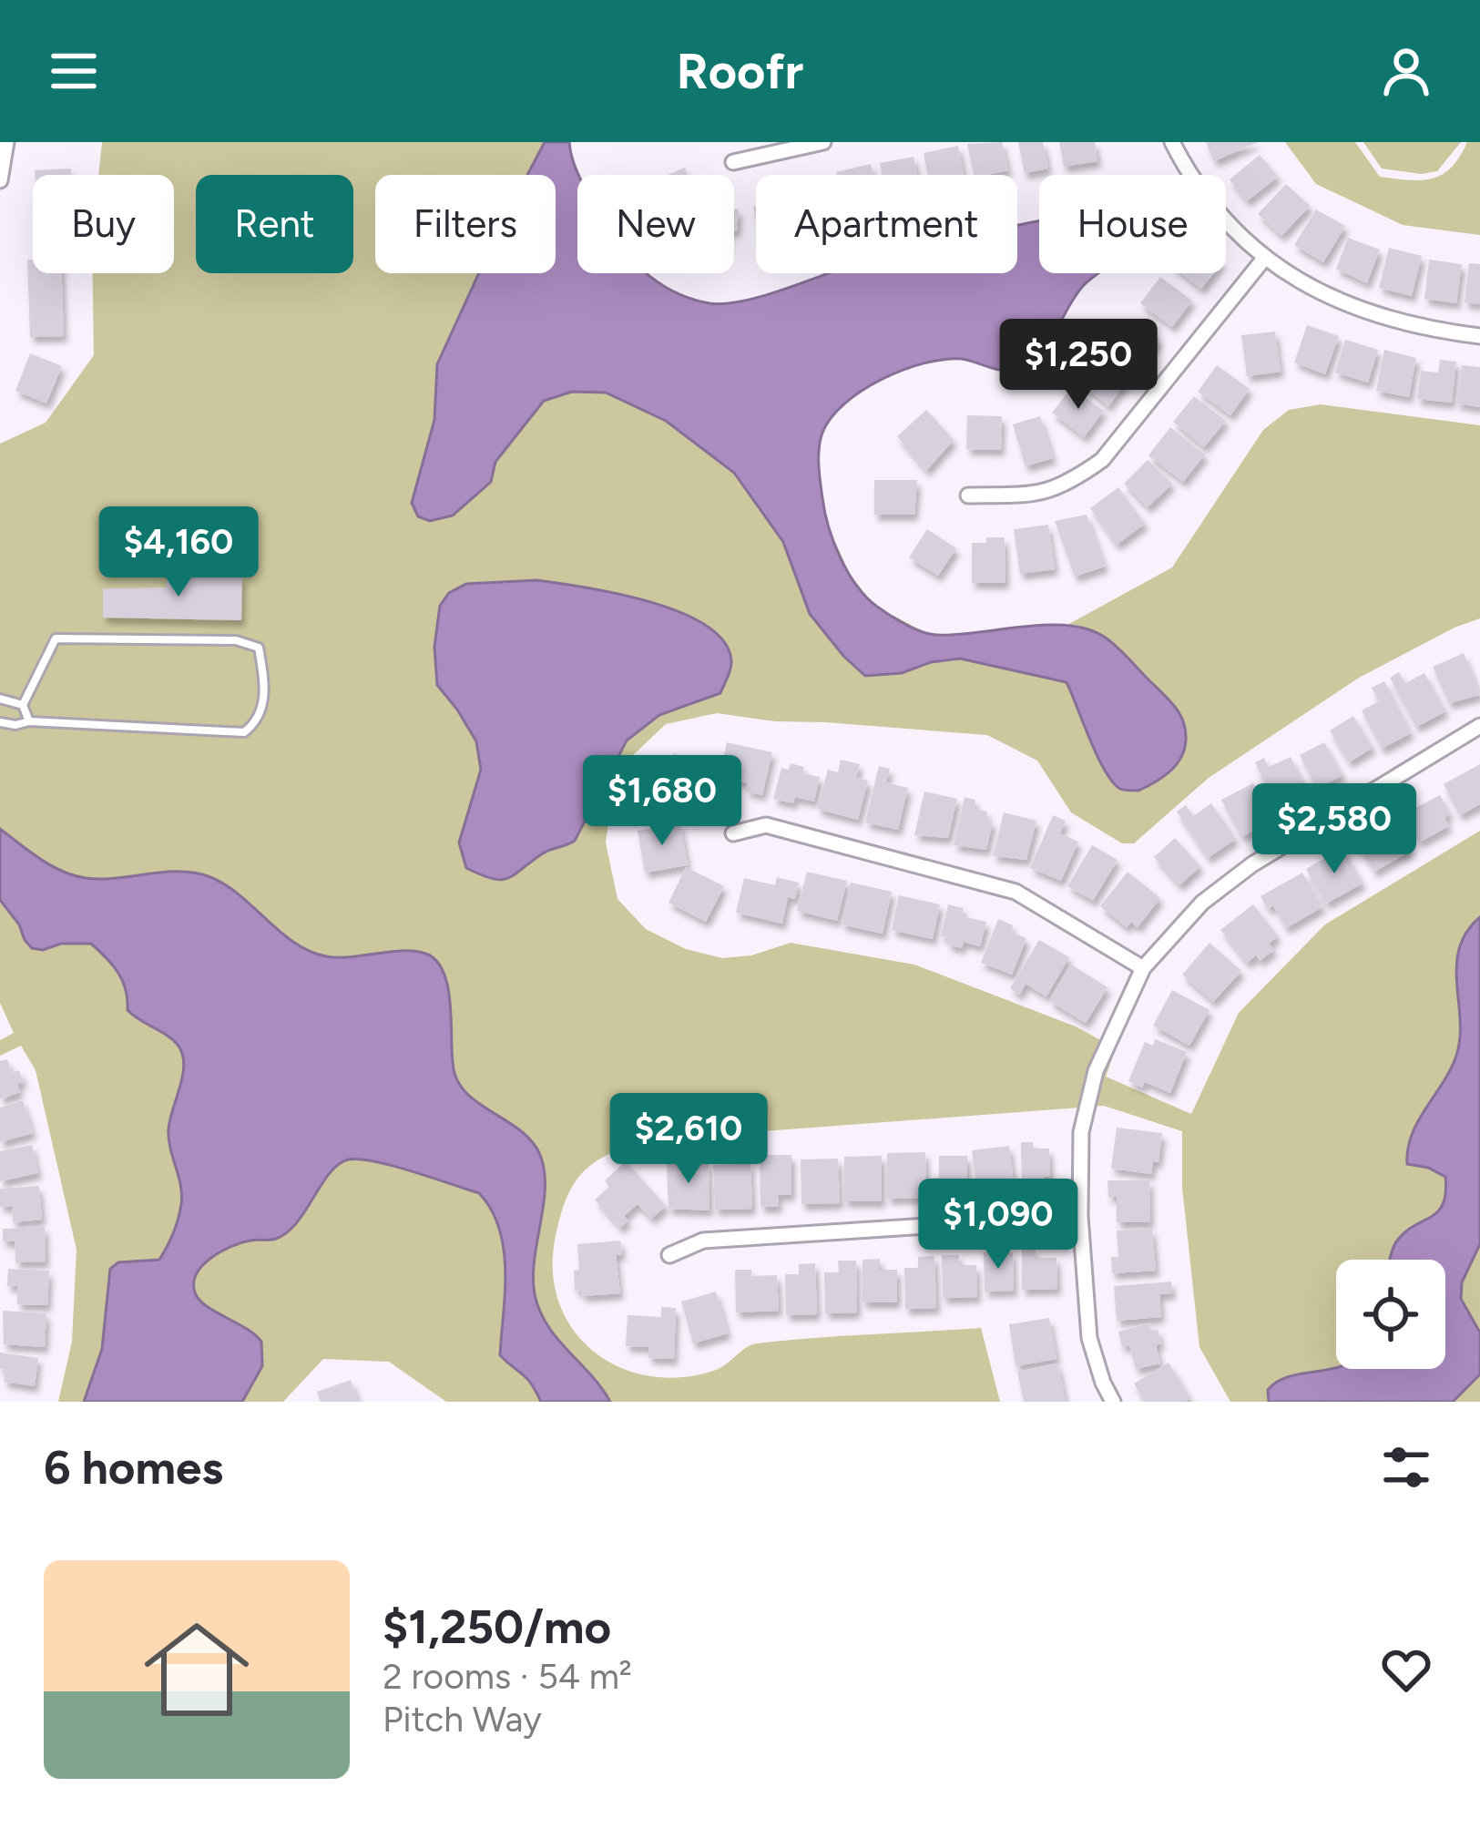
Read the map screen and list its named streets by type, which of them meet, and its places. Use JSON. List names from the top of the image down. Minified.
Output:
{"page":{"header":"Roofr","chip":["Buy","Rent","Filters","New","Apartment","House"],"price":["$1,250","$4,160","$1,680","$2,580","$2,610","$1,090"],"heading":"6 homes","list":[{"name":"$1,250/mo","note":"2 rooms · 54 m² · Pitch Way"}]}}
